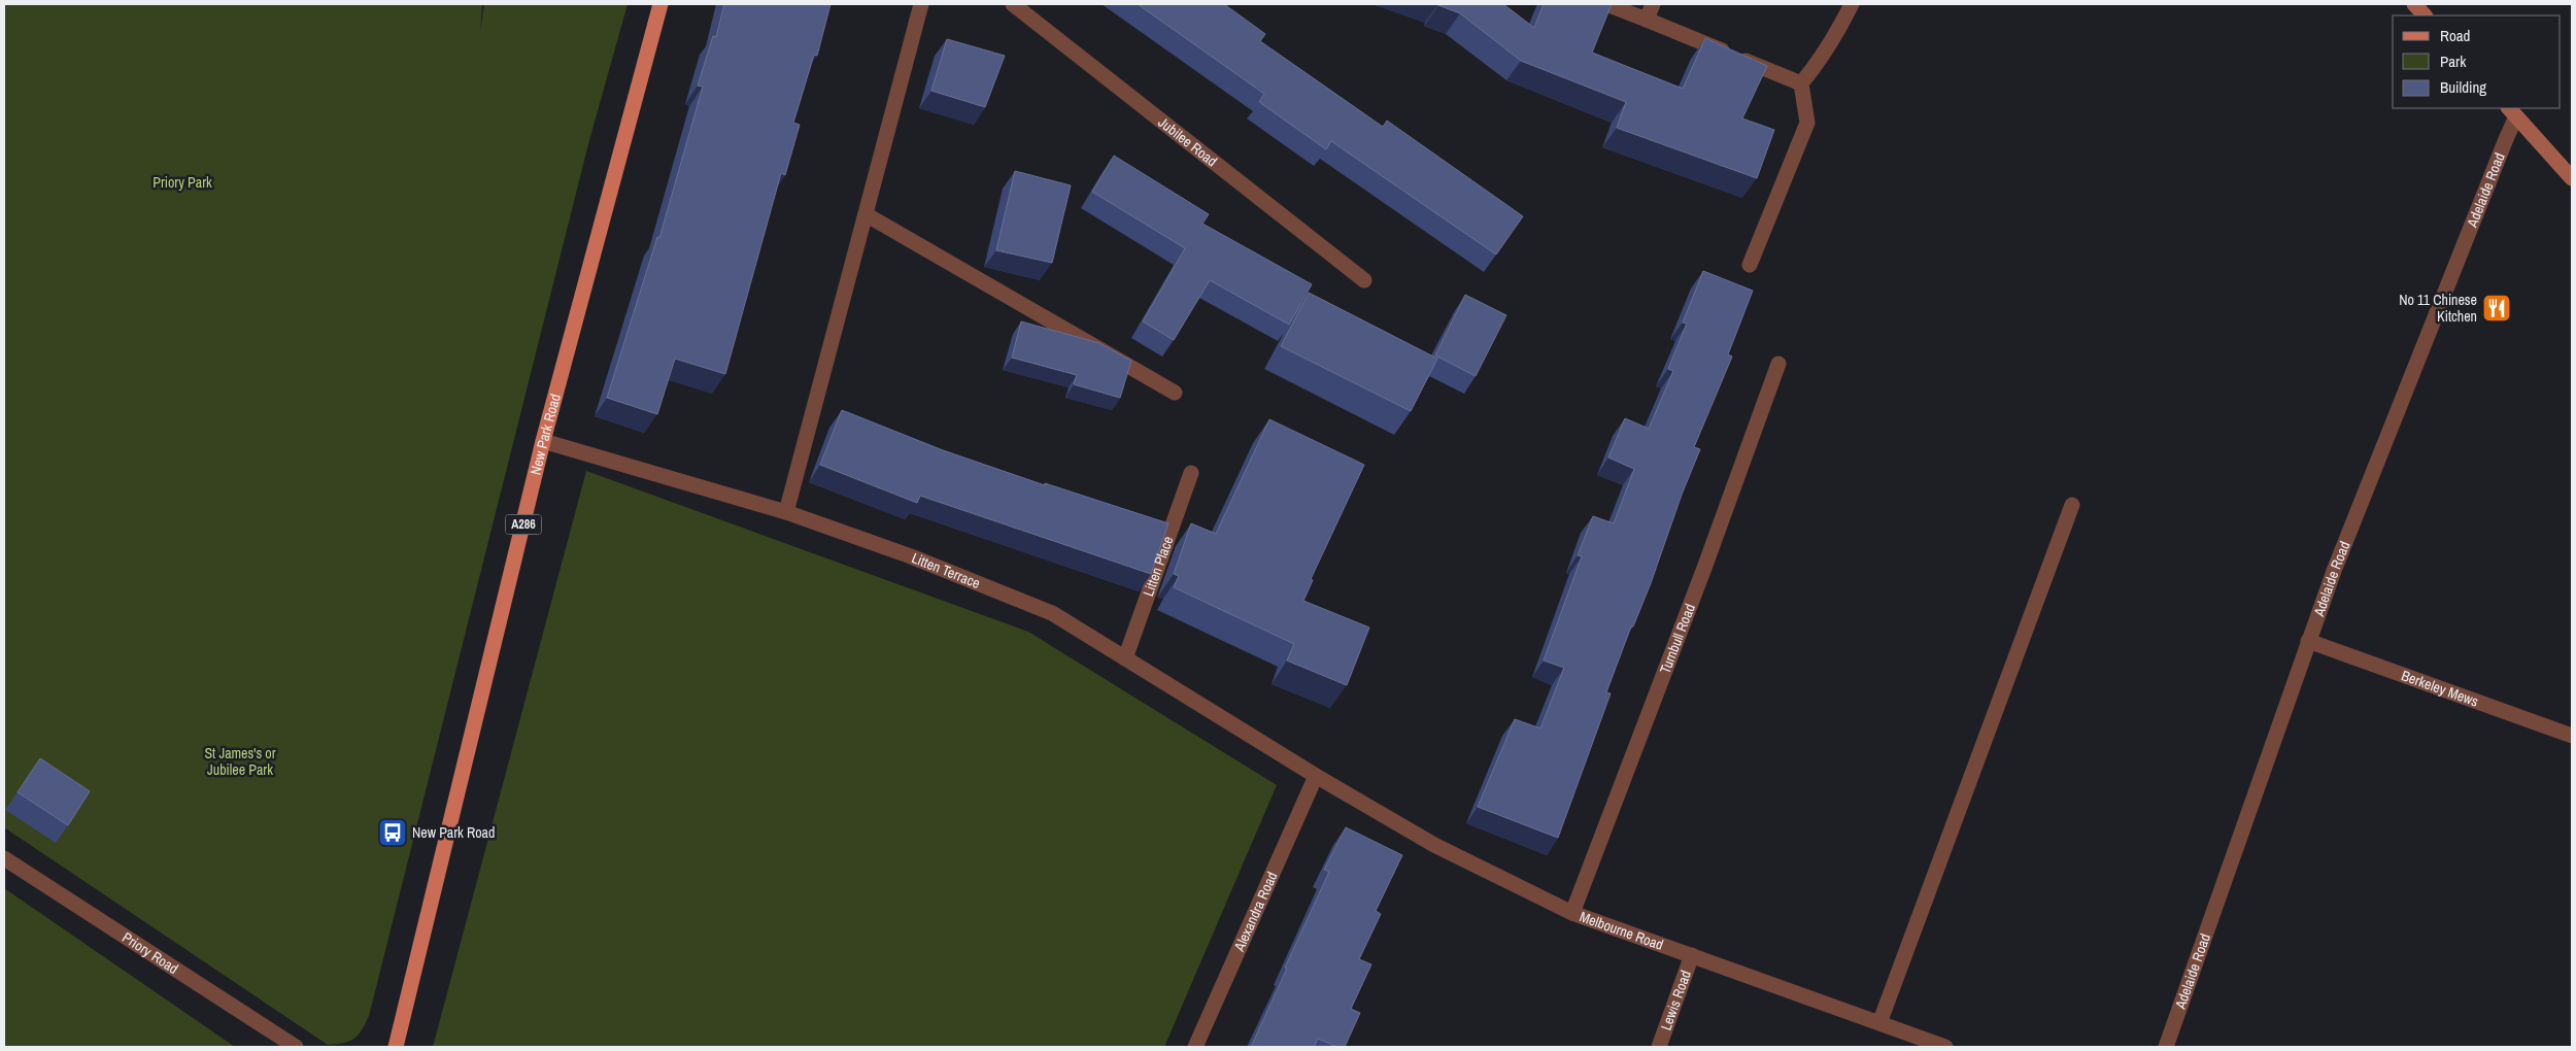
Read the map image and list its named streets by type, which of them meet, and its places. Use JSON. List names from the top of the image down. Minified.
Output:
{"streets":{"main road":["New Park Road","A286"],"street":["Jubilee Road","Adelaide Road","Litten Place","Litten Terrace","Turnbull Road","Berkeley Mews","Alexandra Road","Melbourne Road","Priory Road","Lewis Road"]},"crossings":[["Adelaide Road","Berkeley Mews"],["New Park Road","Litten Terrace"],["Litten Place","Litten Terrace"],["Litten Terrace","Alexandra Road"],["Litten Terrace","Melbourne Road"],["Turnbull Road","Melbourne Road"],["Alexandra Road","Melbourne Road"],["Melbourne Road","Lewis Road"]],"parks":["Priory Park","St James's or Jubilee Park"],"places":{"restaurant":["No 11 Chinese Kitchen"],"bus stop":["New Park Road"]},"legend":["Road","Park","Building"]}
